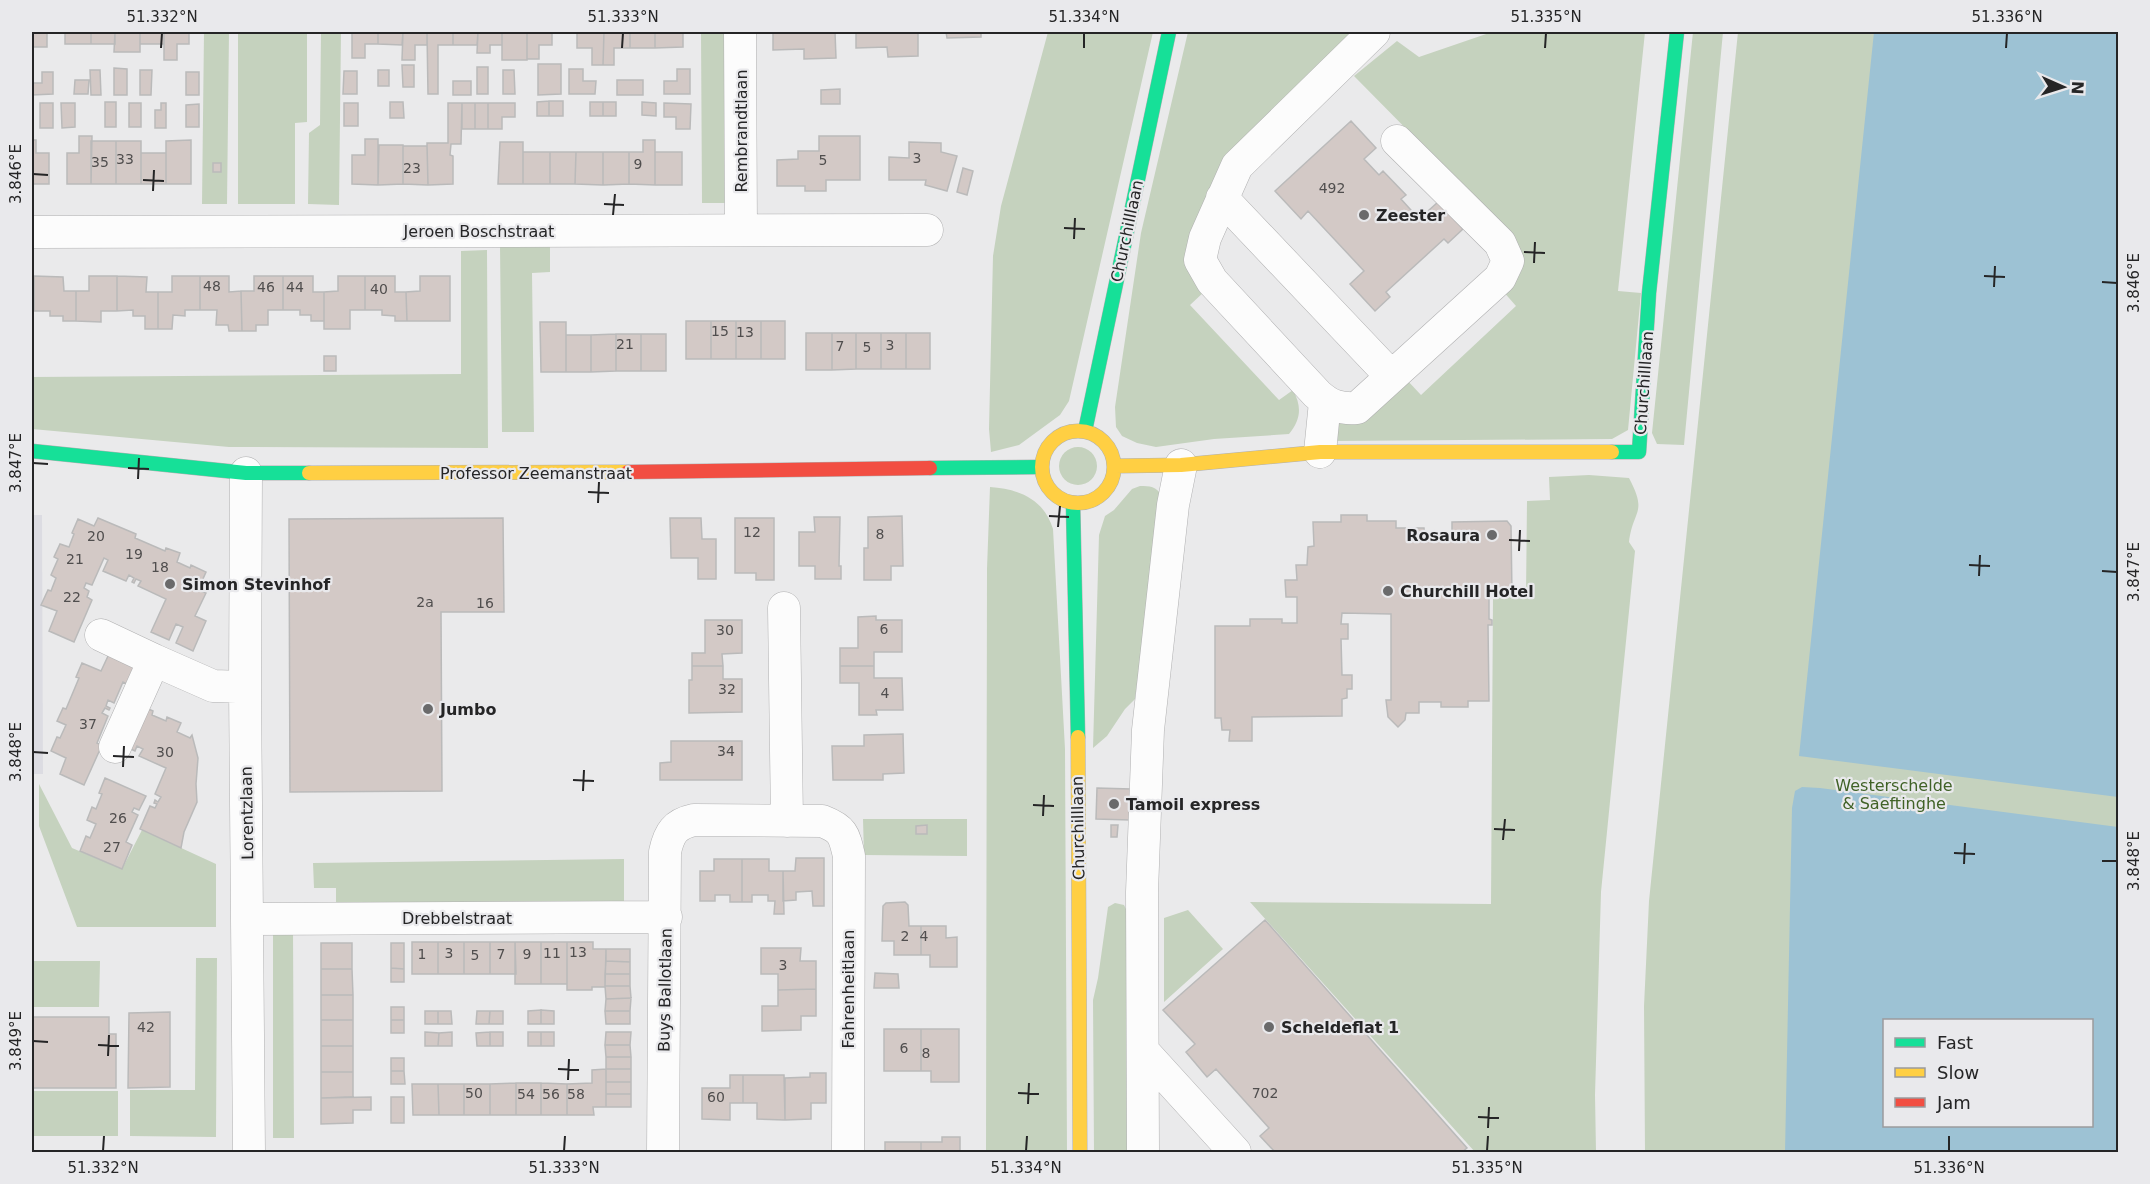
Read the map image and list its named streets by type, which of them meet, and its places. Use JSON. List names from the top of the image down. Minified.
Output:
{"streets":{"street":["Rembrandtlaan","Jeroen Boschstraat","Churchilllaan","Professor Zeemanstraat","Lorentzlaan","Drebbelstraat","Fahrenheitlaan","Buys Ballotlaan"]},"crossings":[["Rembrandtlaan","Jeroen Boschstraat"],["Churchilllaan","Professor Zeemanstraat"],["Professor Zeemanstraat","Lorentzlaan"],["Lorentzlaan","Drebbelstraat"],["Drebbelstraat","Buys Ballotlaan"],["Fahrenheitlaan","Buys Ballotlaan"]],"parks":["Westerschelde & Saeftinghe"],"places":["Zeester","Rosaura","Simon Stevinhof","Churchill Hotel","Jumbo","Tamoil express","Scheldeflat 1"],"house_numbers":["3","33","5","35","9","23","492","48","46","44","40","15","13","21","3","7","5","12","8","20","19","21","18","22","2a","16","6","30","32","4","37","34","30","26","27","2","4","13","3","11","1","7","9","5","3","42","6","8","50","702","54","56","58","60"],"legend":["Fast","Slow","Jam"],"north":"right","coordinates":["51.332°N","51.333°N","51.334°N","51.335°N","51.336°N","3.846°E","3.847°E","3.848°E","3.849°E"]}
